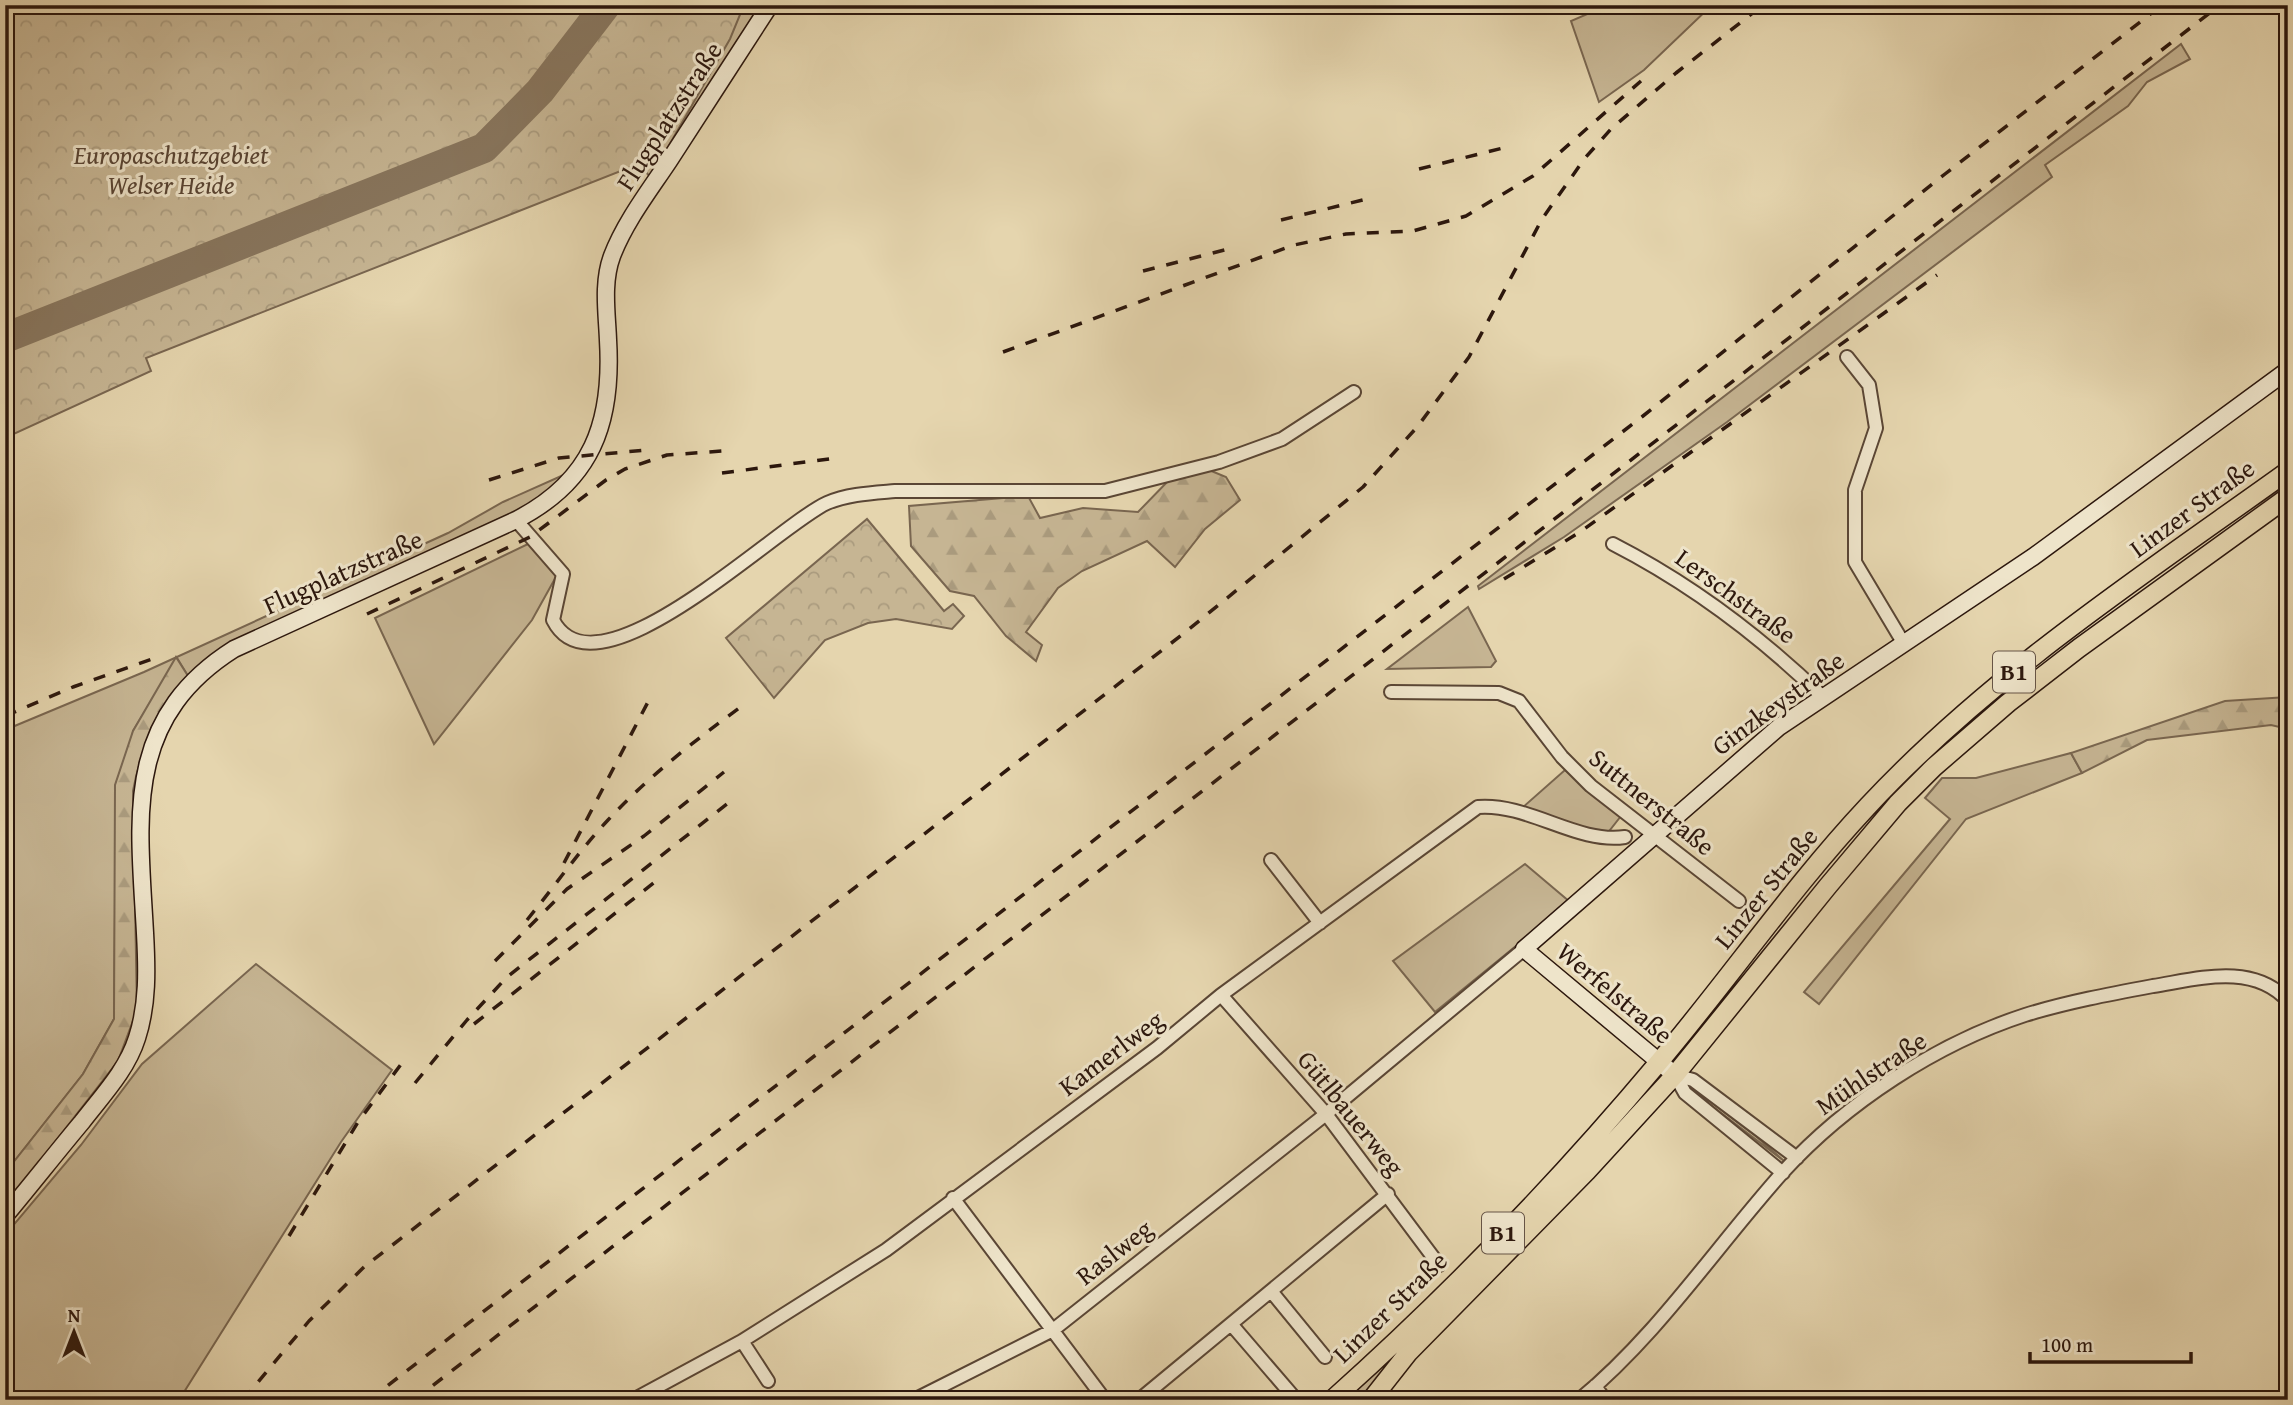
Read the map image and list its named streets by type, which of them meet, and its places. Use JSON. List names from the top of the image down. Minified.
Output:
{"streets":{"main road":["Linzer Straße","B1"],"street":["Flugplatzstraße","Lerschstraße","Ginzkeystraße","Suttnerstraße","Werfelstraße","Kamerlweg","Mühlstraße","Gütlbauerweg","Raslweg"]},"crossings":[["Linzer Straße","Werfelstraße"],["Lerschstraße","Ginzkeystraße"],["Ginzkeystraße","Suttnerstraße"],["Ginzkeystraße","Werfelstraße"],["Ginzkeystraße","Gütlbauerweg"],["Ginzkeystraße","Raslweg"],["Werfelstraße","Mühlstraße"],["Kamerlweg","Gütlbauerweg"],["Gütlbauerweg","Raslweg"]],"parks":["Europaschutzgebiet Welser Heide"],"scale_bar":"100 m","north":"top"}
